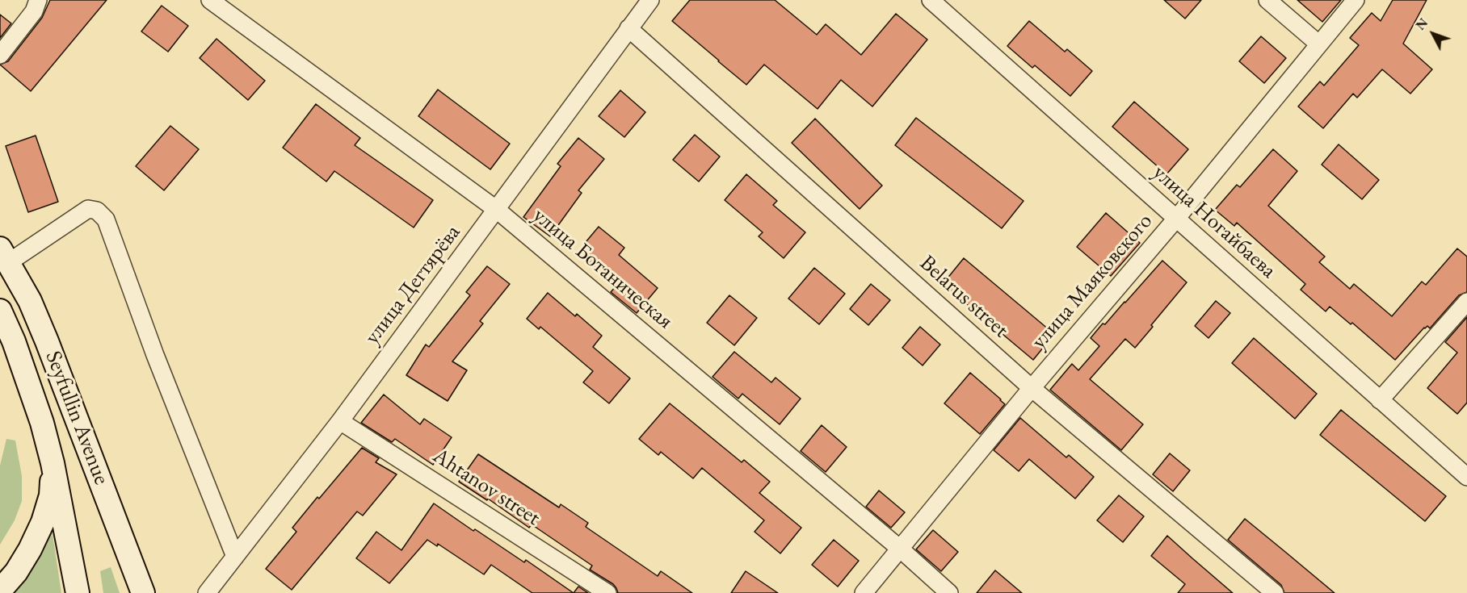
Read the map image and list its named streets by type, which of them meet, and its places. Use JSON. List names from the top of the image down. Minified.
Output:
{"streets":{"main road":["Seyfullin Avenue"],"street":["улица Ногайбаева","улица Ботаническая","улица Маяковского","улица Дегтярёва","Belarus street","Ahtanov street"]},"crossings":[["улица Ногайбаева","улица Маяковского"],["улица Ботаническая","улица Маяковского"],["улица Ботаническая","улица Дегтярёва"],["улица Маяковского","Belarus street"],["улица Дегтярёва","Belarus street"],["улица Дегтярёва","Ahtanov street"]],"north":"top left"}
